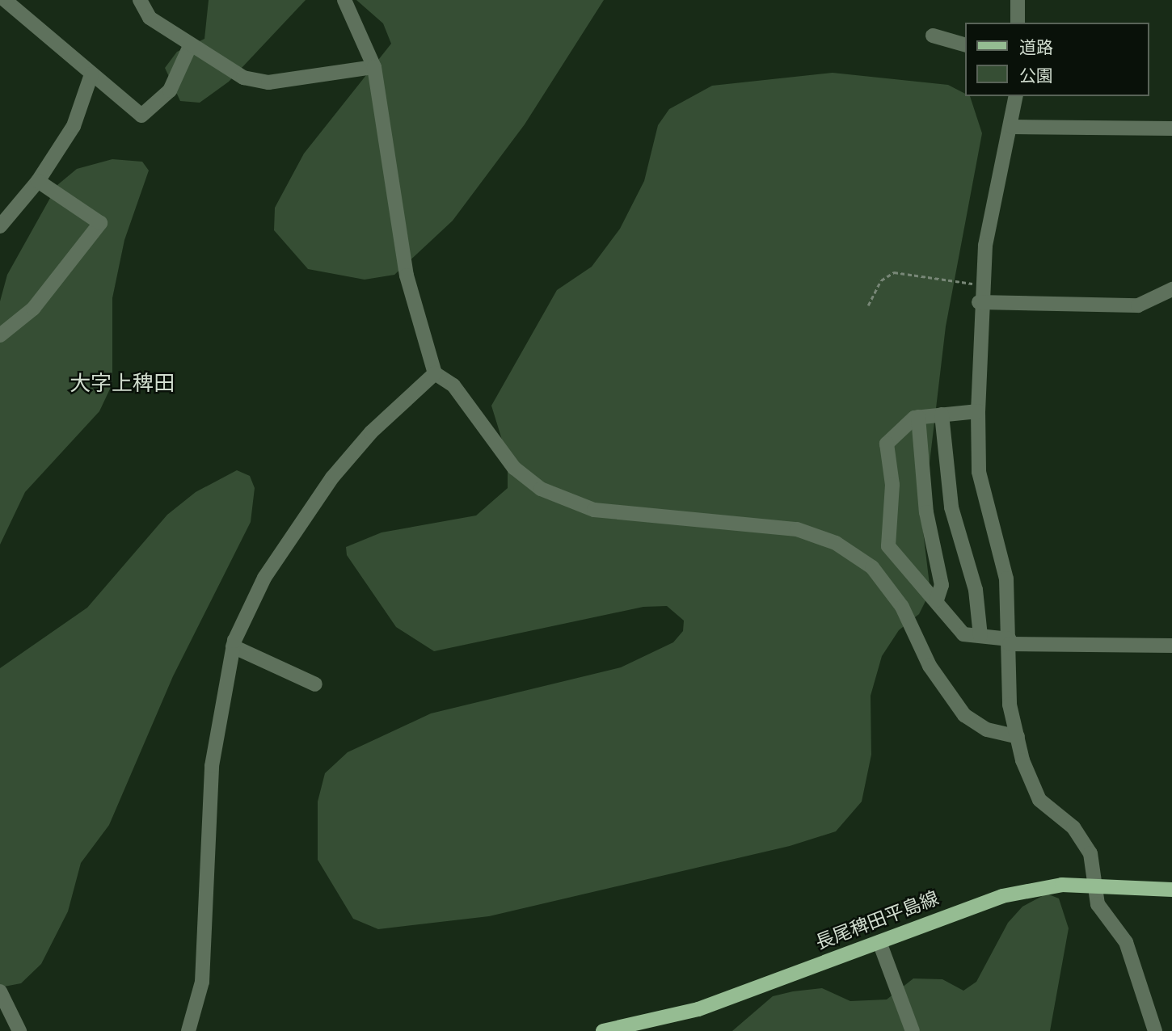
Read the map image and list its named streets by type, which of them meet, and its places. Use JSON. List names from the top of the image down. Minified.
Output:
{"streets":{"main road":["長尾稗田平島線"]},"districts":["大字上稗田"],"legend":["道路","公園"]}
